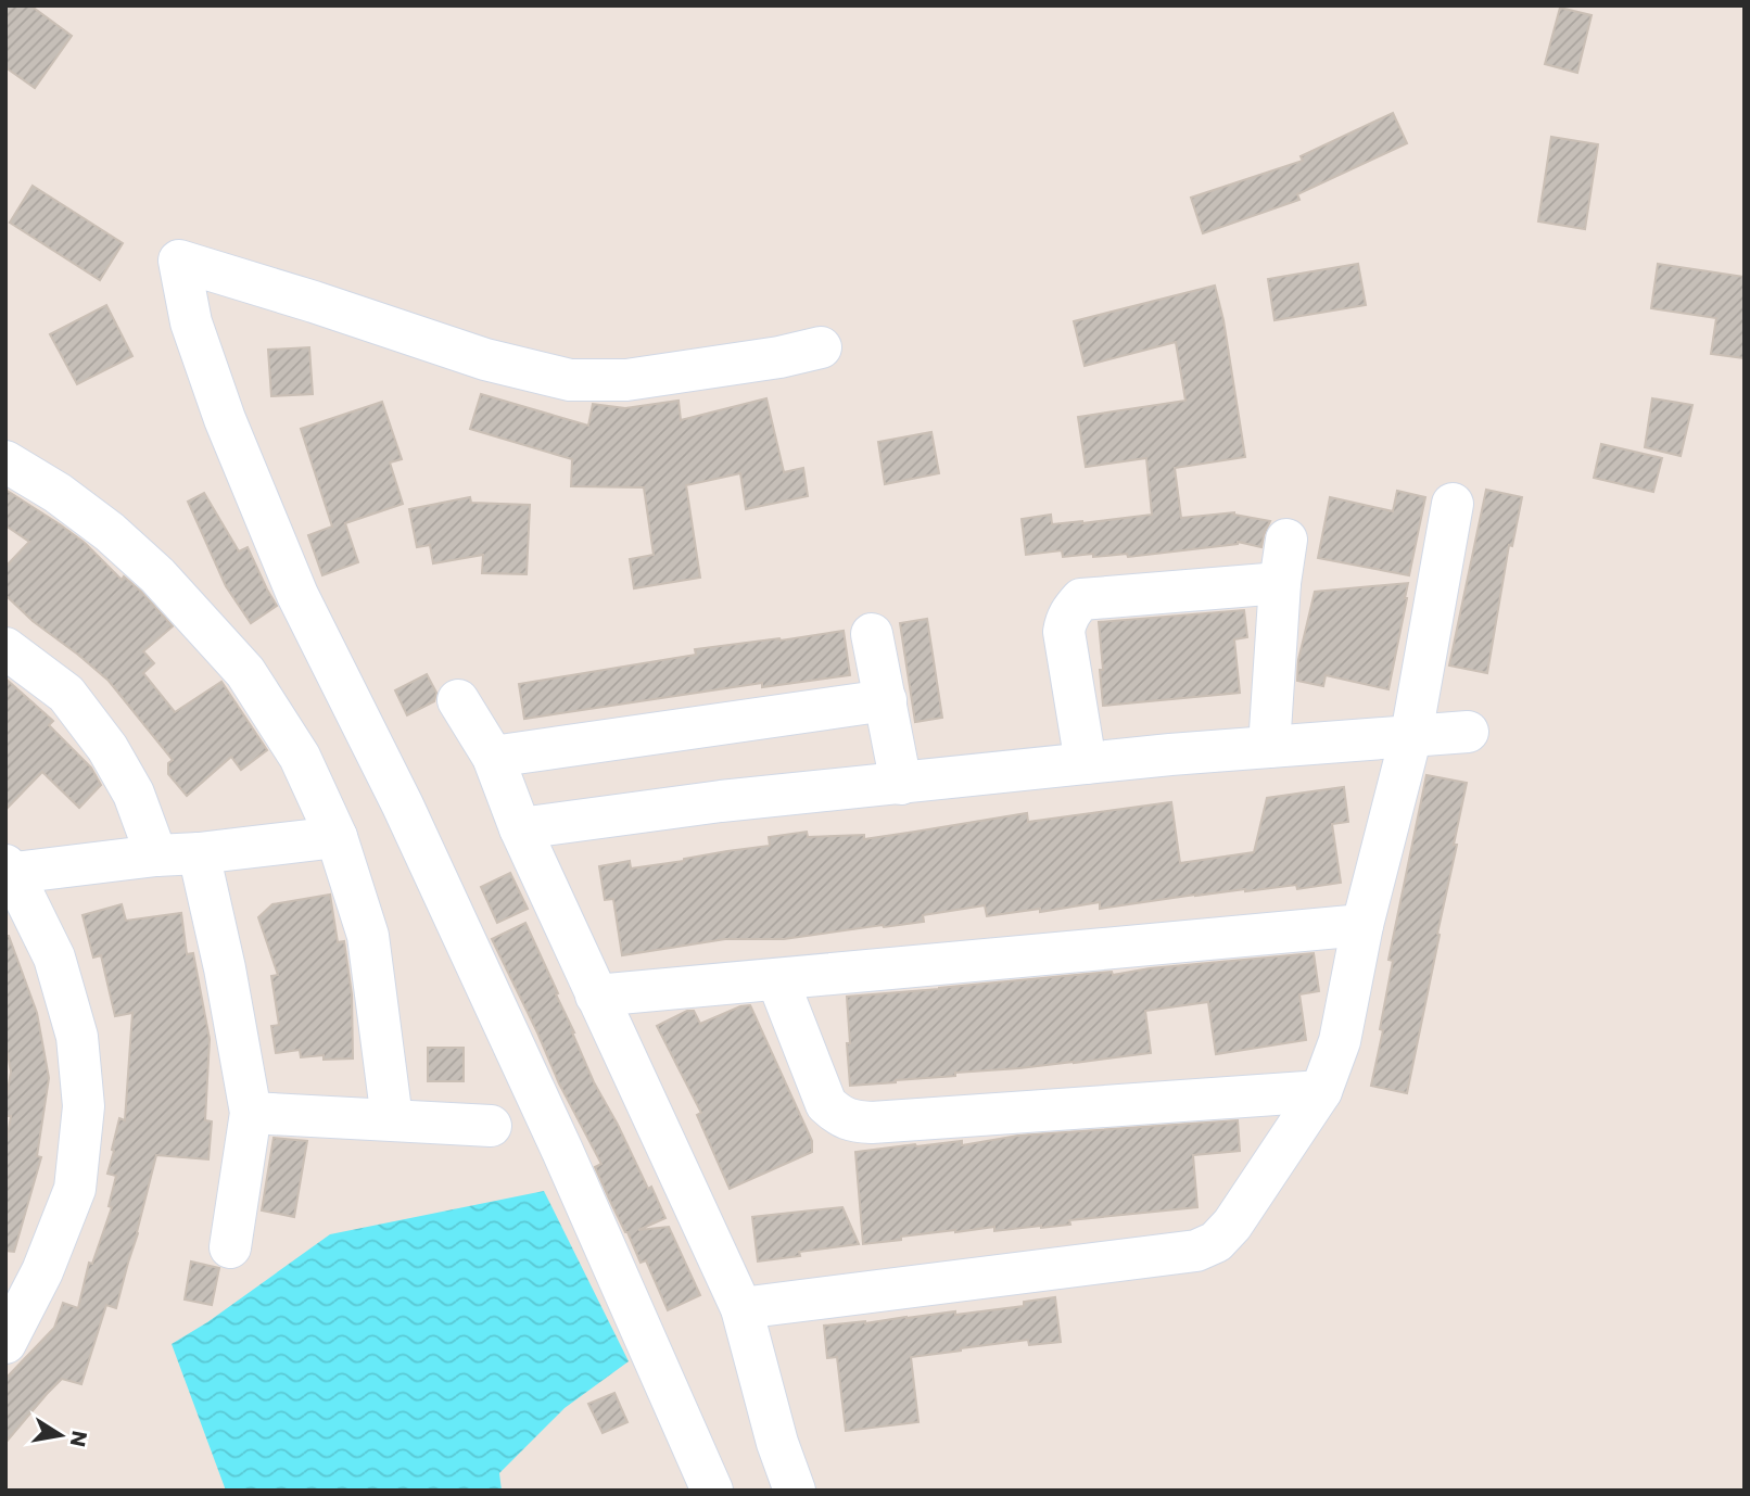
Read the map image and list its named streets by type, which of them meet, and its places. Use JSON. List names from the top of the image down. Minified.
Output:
{"north":"right"}
